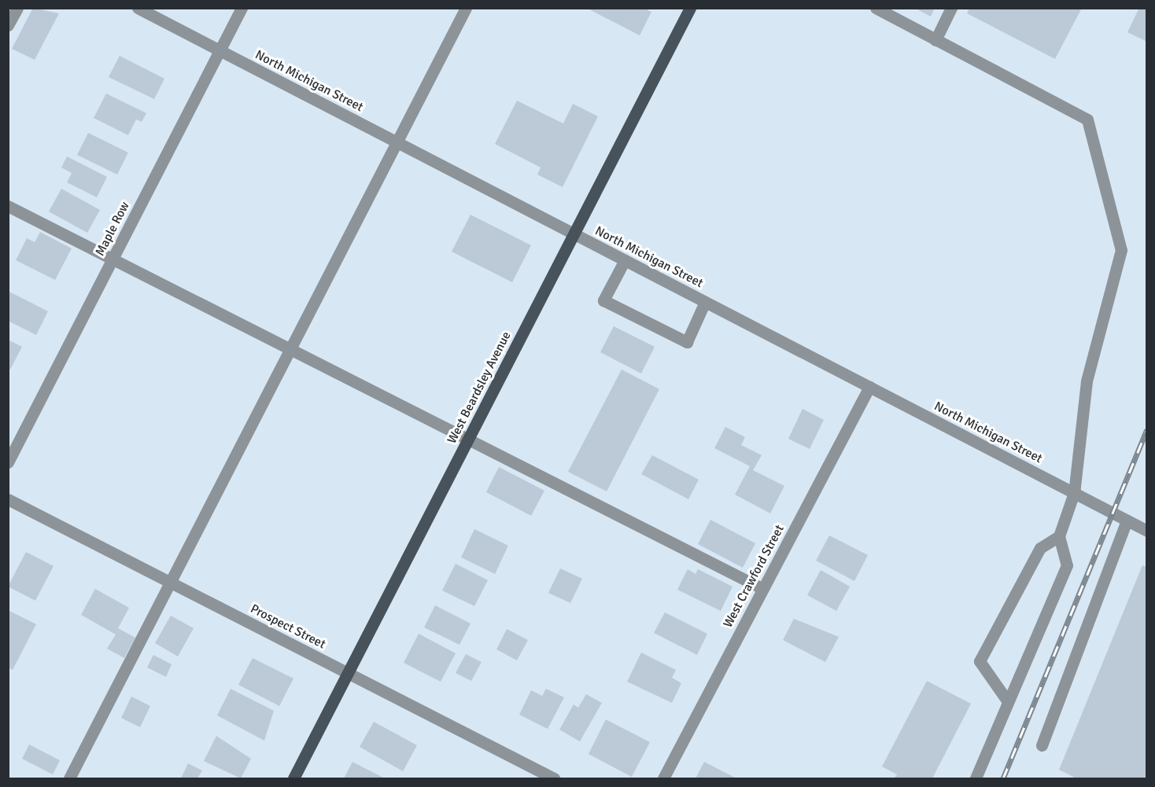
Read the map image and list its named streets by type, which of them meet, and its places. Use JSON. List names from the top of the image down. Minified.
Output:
{"streets":{"main road":["West Beardsley Avenue"],"street":["North Michigan Street","Maple Row","West Crawford Street","Prospect Street"]},"crossings":[["North Michigan Street","Maple Row"],["North Michigan Street","West Beardsley Avenue"],["North Michigan Street","West Crawford Street"],["West Beardsley Avenue","Prospect Street"]]}
